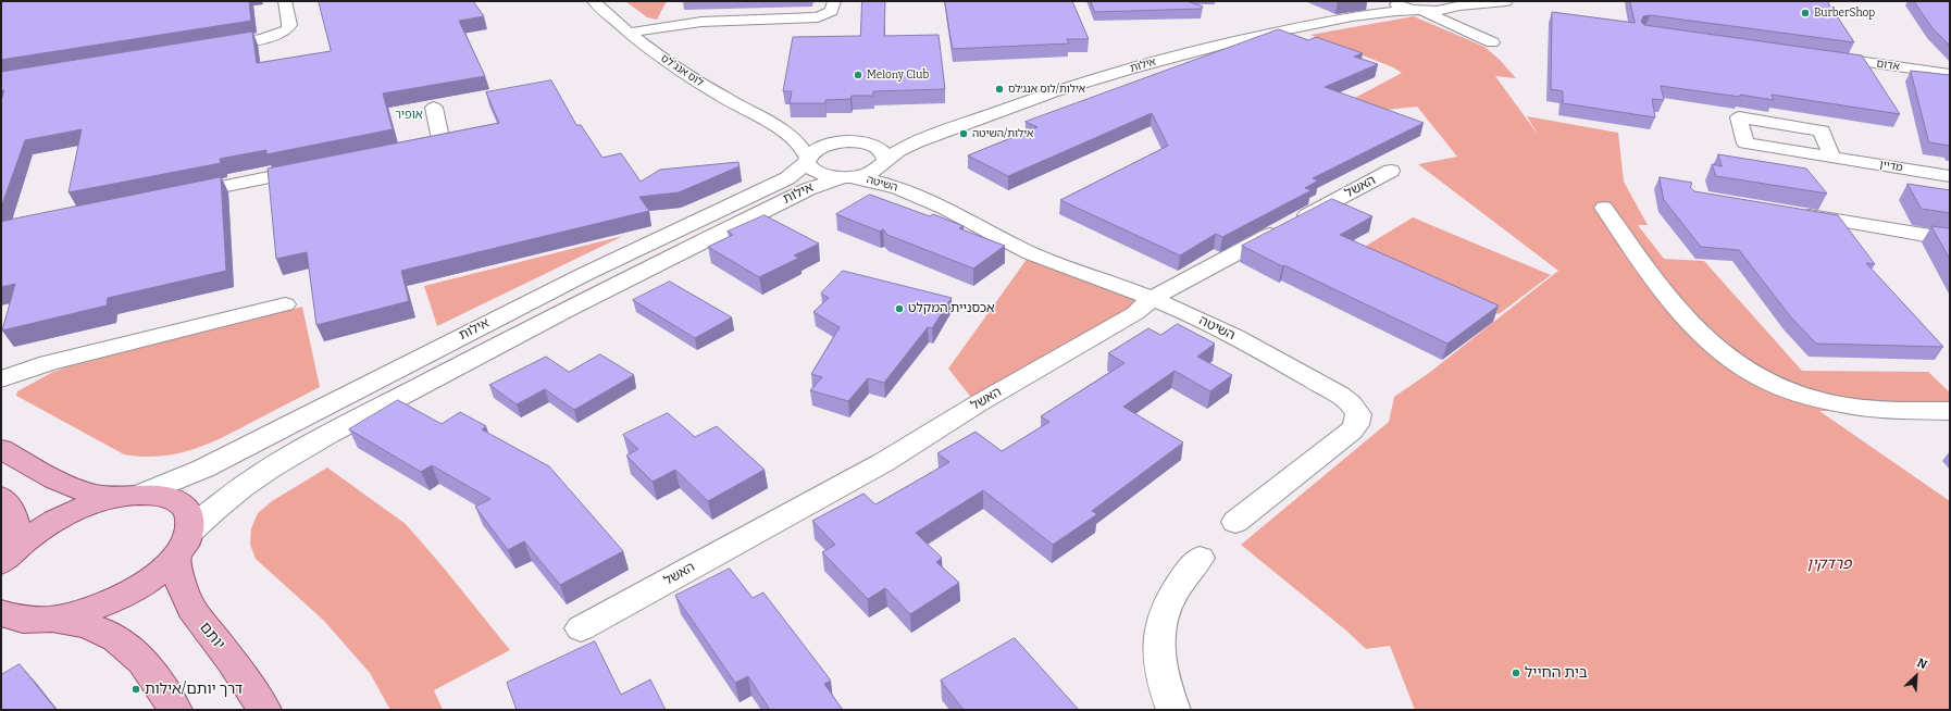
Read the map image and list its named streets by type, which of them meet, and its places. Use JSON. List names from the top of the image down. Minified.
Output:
{"streets":{"main road":["יותם"],"street":["אילות","אדום","לוס אנג'לס","מדיין","השיטה","האשל"]},"crossings":[["אילות","לוס אנג'לס"],["אילות","השיטה"],["אילות","יותם"],["לוס אנג'לס","השיטה"],["השיטה","האשל"]],"districts":["אופיר"],"parks":["פרדקין"],"places":["BurberShop","Melony Club","אילות/לוס אנג׳לס","אילות/השיטה","אכסניית המקלט","בית החייל","דרך יותם/אילות"],"north":"top right"}
